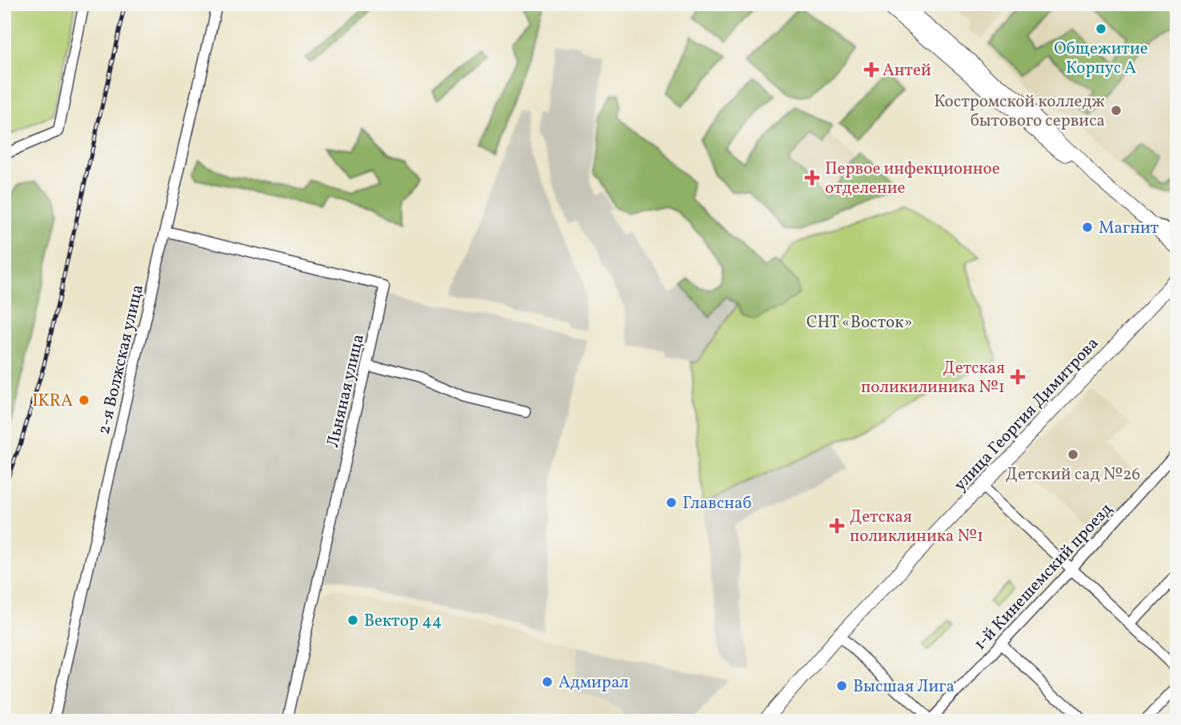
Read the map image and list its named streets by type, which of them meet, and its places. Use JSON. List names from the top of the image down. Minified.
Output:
{"streets":{"main road":["улица Георгия Димитрова"],"street":["2-я Волжская улица","Льняная улица","1-й Кинешемский проезд"]},"crossings":[["2-я Волжская улица","Льняная улица"]],"parks":["СНТ «Восток»"],"places":{"other":["Общежитие Корпус А","Костромской колледж бытового сервиса","Магнит","IKRA","Детский сад №26","Главснаб","Вектор 44","Адмирал","Высшая Лига"],"health":["Антей","Первое инфекционное отделение","Детская поликилиника №1","Детская поликлиника №1"]}}
